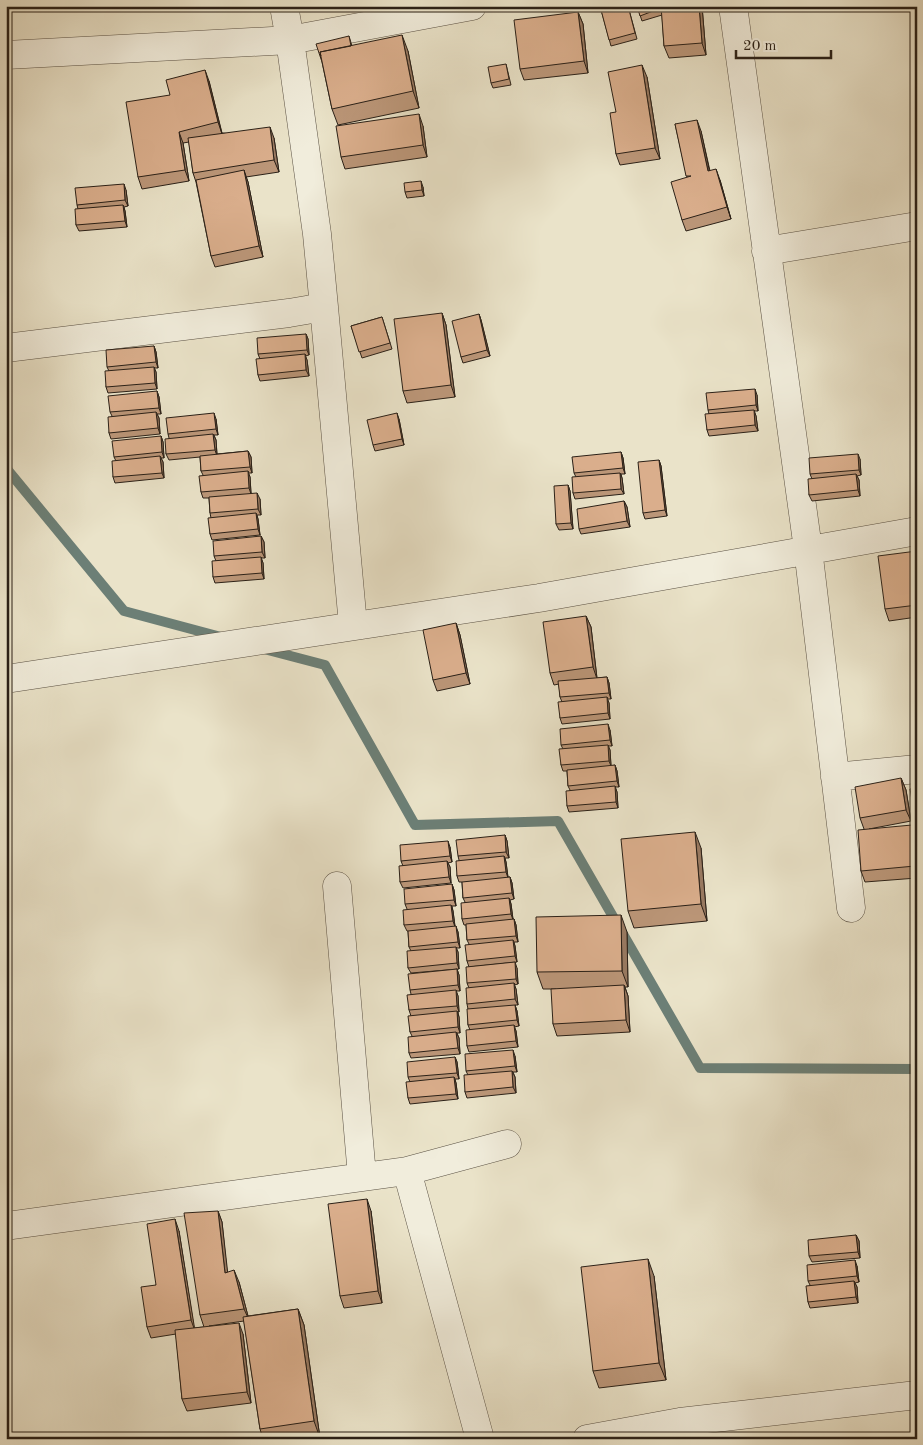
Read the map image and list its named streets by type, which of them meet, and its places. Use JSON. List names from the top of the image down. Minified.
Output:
{"scale_bar":"20 m"}
